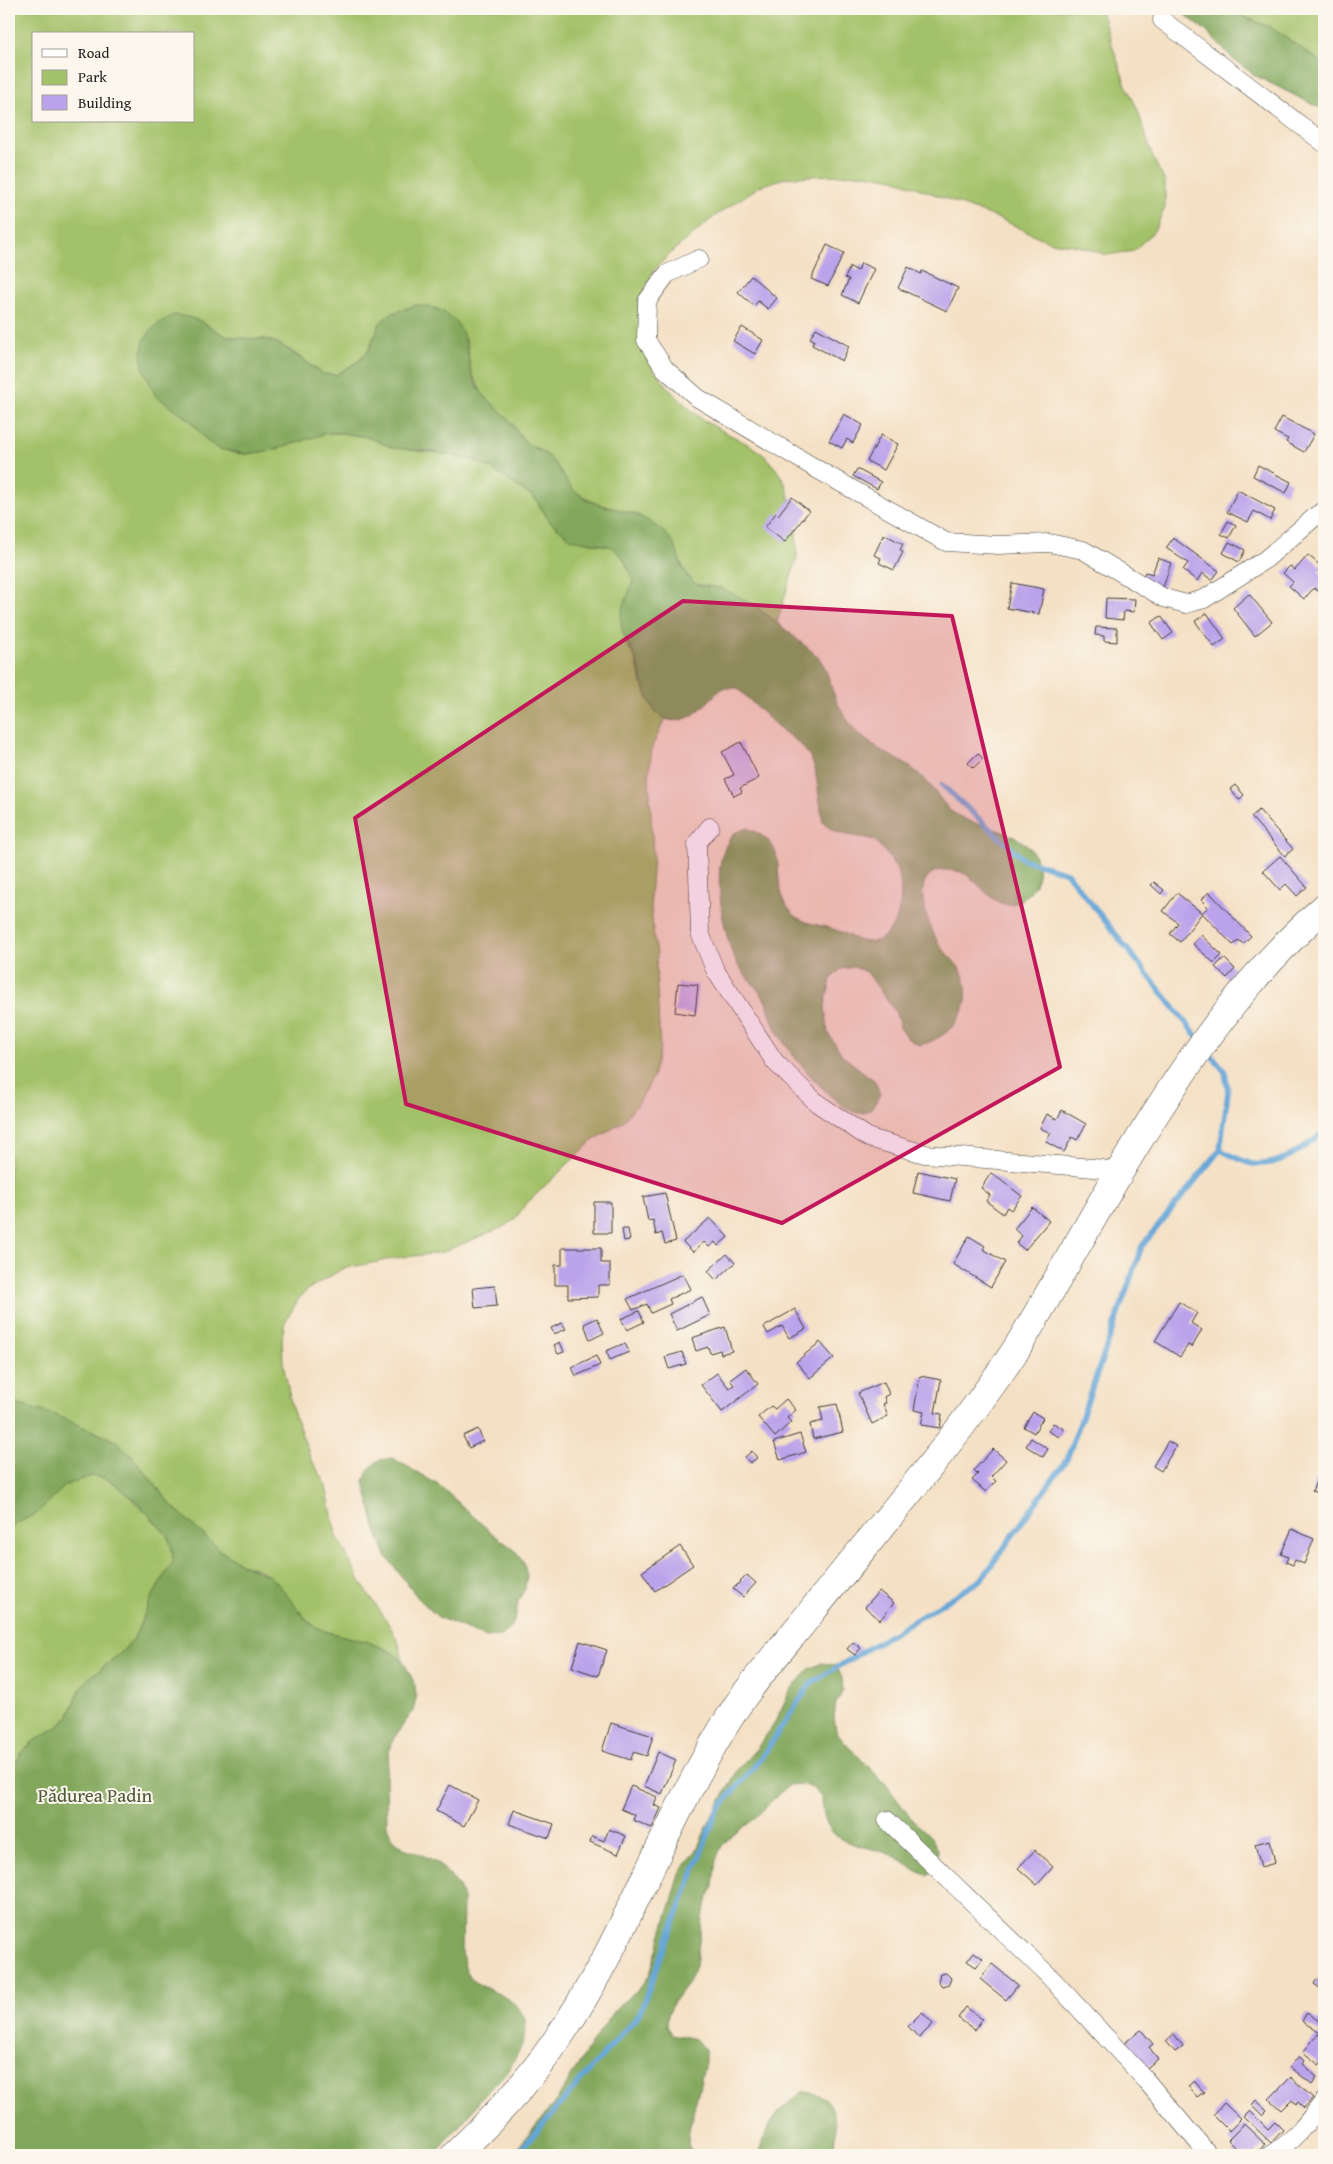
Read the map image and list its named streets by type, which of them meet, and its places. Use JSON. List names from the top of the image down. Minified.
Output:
{"parks":["Pădurea Padin"],"legend":["Road","Park","Building"]}
